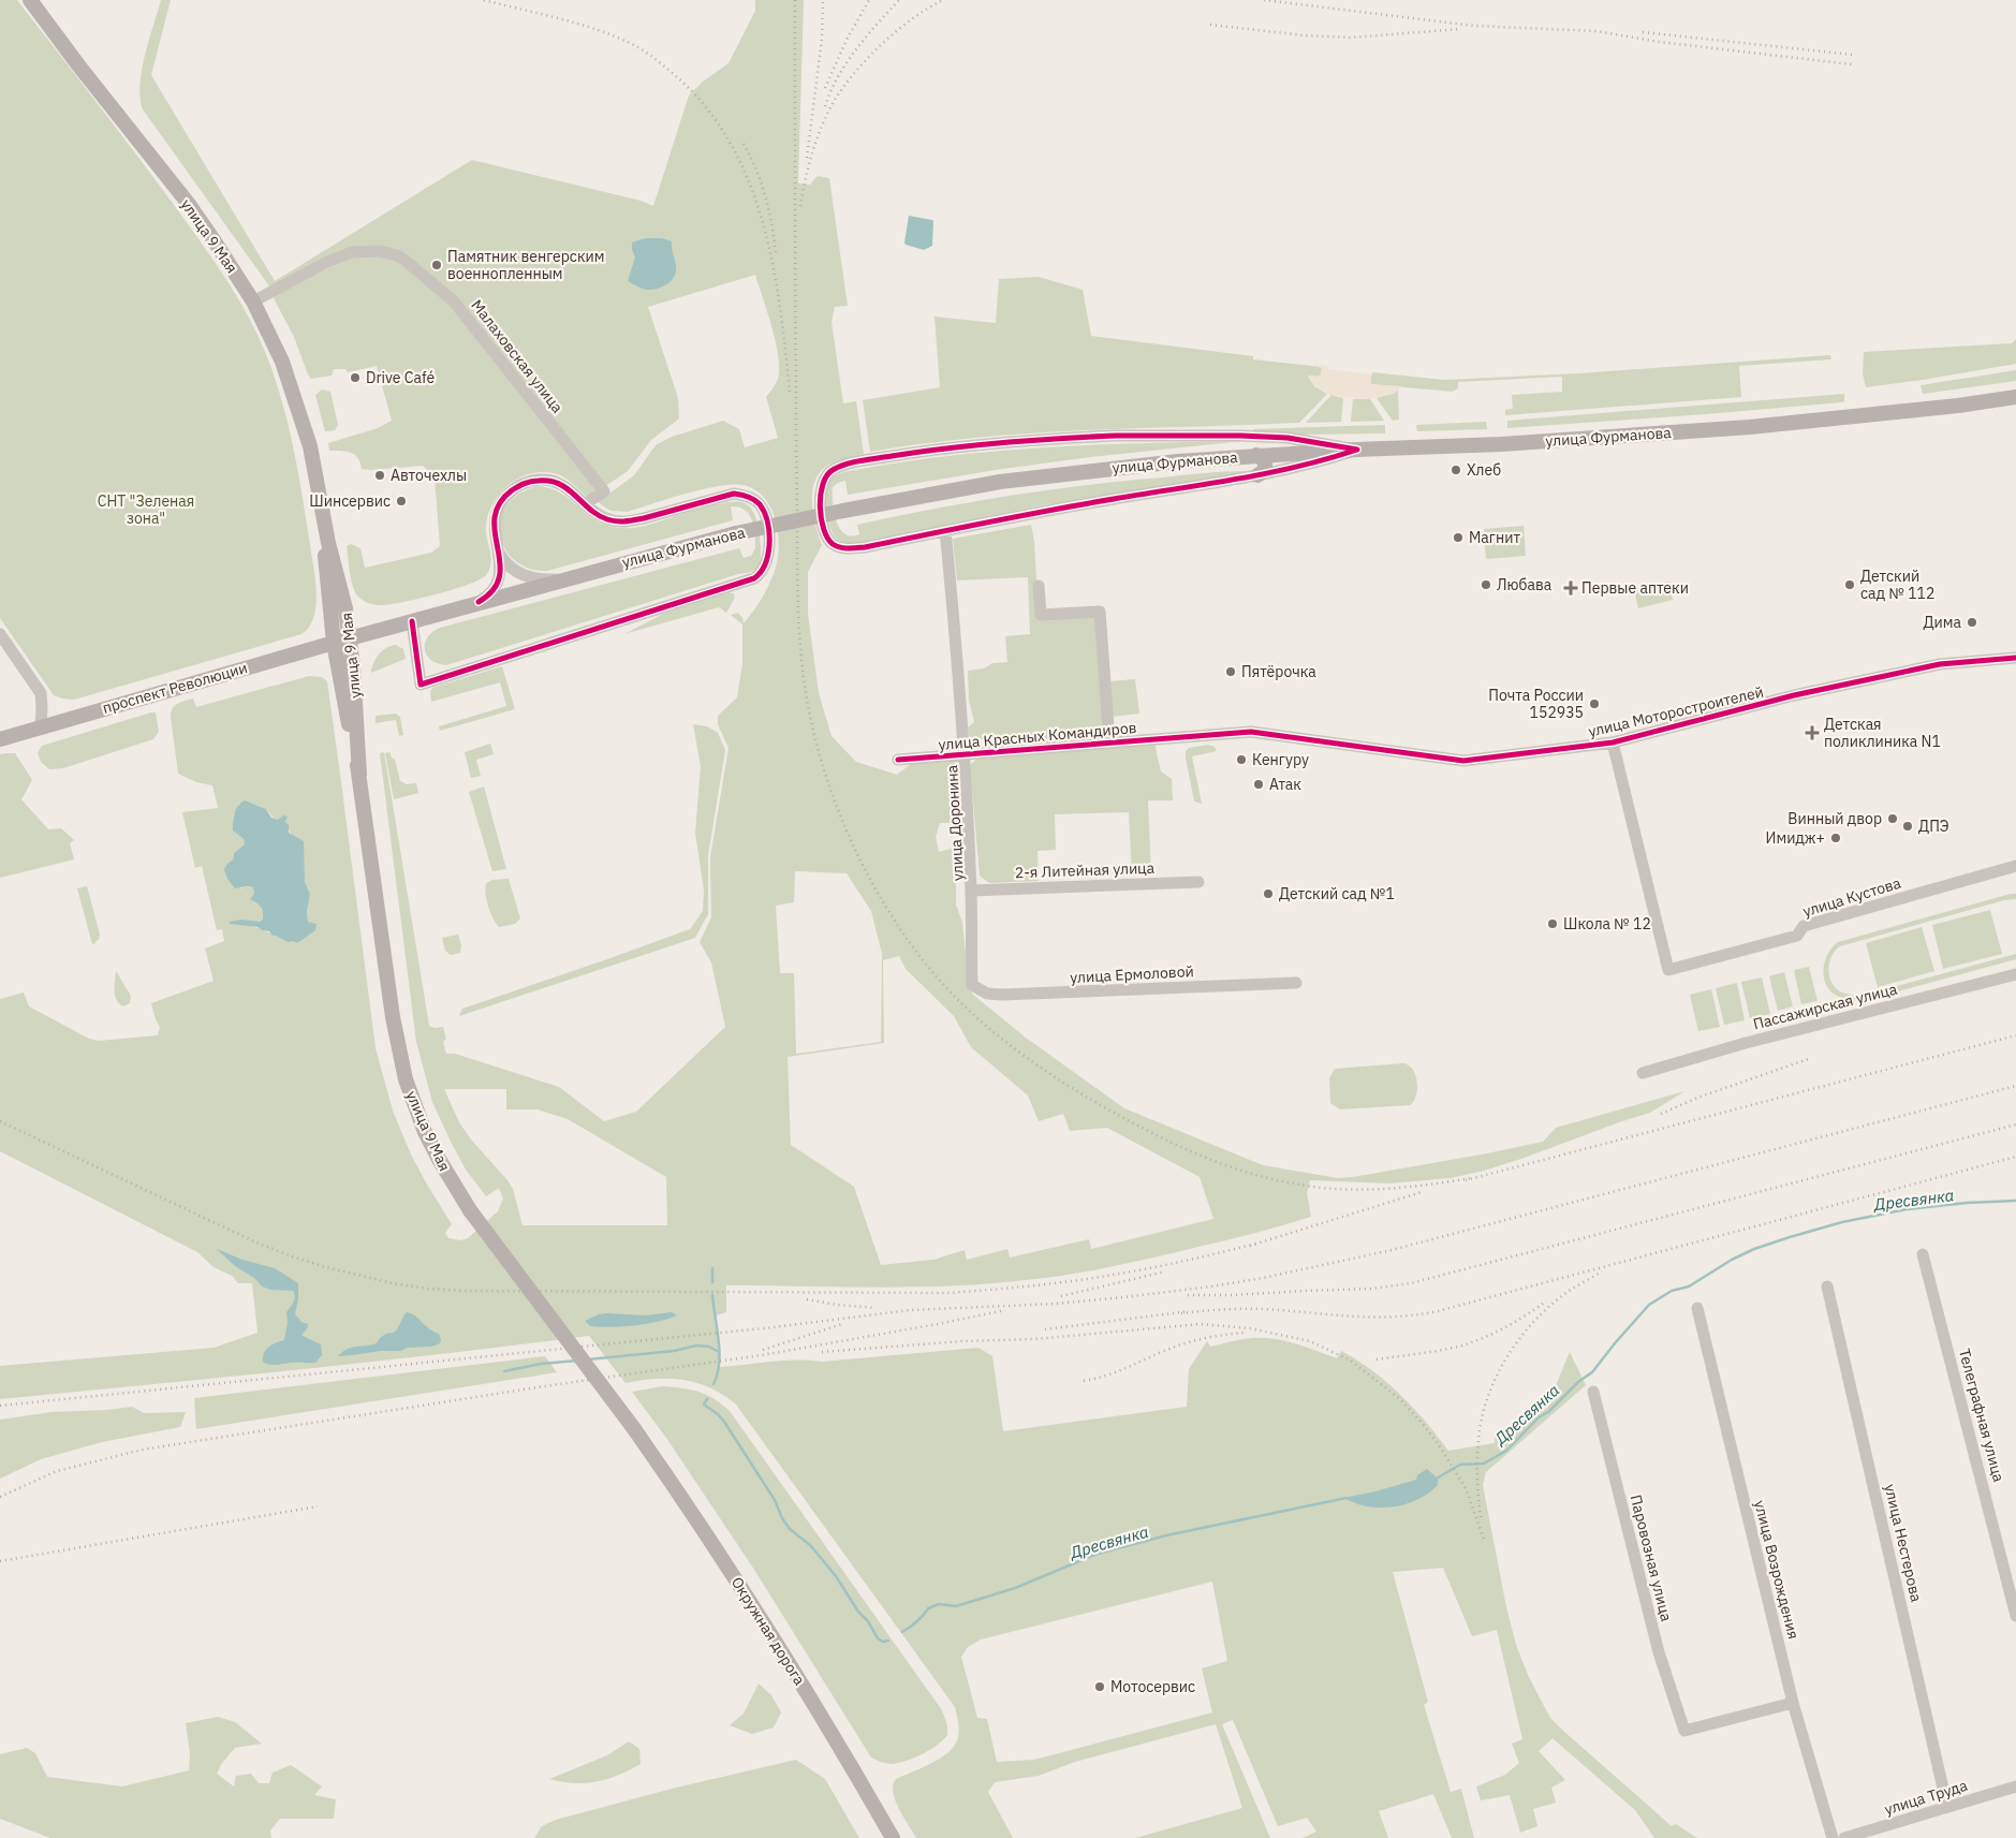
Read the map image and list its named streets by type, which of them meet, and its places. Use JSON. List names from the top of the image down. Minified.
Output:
{"streets":{"main road":["улица 9 Мая","улица Фурманова","проспект Революции","Окружная дорога"],"street":["Малаховская улица","улица Моторостроителей","улица Красных Командиров","улица Доронина","2-я Литейная улица","улица Кустова","улица Ермоловой","Пассажирская улица","Телеграфная улица","улица Нестерова","Паровозная улица","улица Возрождения","улица Труда"]},"crossings":[["улица 9 Мая","Малаховская улица"],["улица 9 Мая","улица Фурманова"],["улица 9 Мая","проспект Революции"],["улица 9 Мая","Окружная дорога"],["улица Фурманова","проспект Революции"],["улица Моторостроителей","улица Красных Командиров"],["улица Моторостроителей","улица Кустова"],["улица Красных Командиров","улица Доронина"],["улица Доронина","2-я Литейная улица"],["улица Доронина","улица Ермоловой"],["улица Нестерова","улица Труда"],["Паровозная улица","улица Возрождения"]],"water":["Дресвянка"],"parks":["СНТ \"Зеленая зона\""],"places":{"other":["Памятник венгерским военнопленным","Drive Café","Хлеб","Авточехлы","Шинсервис","Магнит","Любава","Детский сад № 112","Дима","Пятёрочка","Почта России 152935","Кенгуру","Атак","Винный двор","ДПЭ","Имидж+","Детский сад №1","Школа № 12","Мотосервис"],"health":["Первые аптеки","Детская поликлиника N1"]}}
